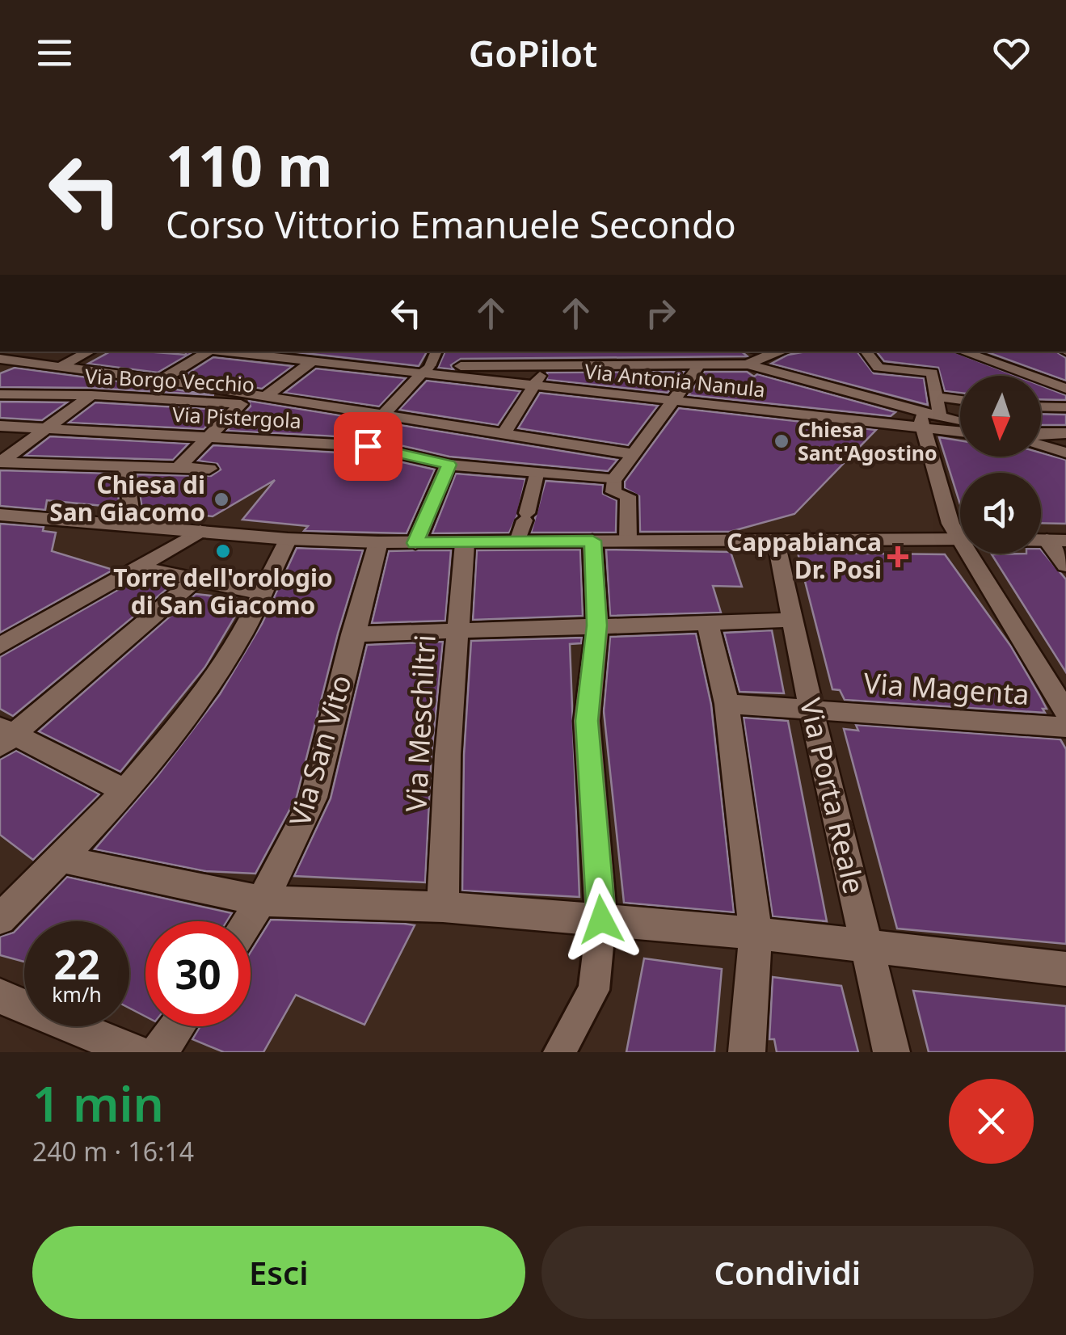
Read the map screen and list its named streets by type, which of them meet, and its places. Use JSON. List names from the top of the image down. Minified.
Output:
{"streets":{"street":["Via Borgo Vecchio","Via Antonia Nanula","Via Pistergola","Via Magenta","Via Meschiltri","Via San Vito","Via Porta Reale"]},"crossings":[["Via Borgo Vecchio","Via Pistergola"],["Via Magenta","Via Porta Reale"]],"places":{"other":["Chiesa Sant'Agostino","Chiesa di San Giacomo","Torre dell'orologio di San Giacomo"],"health":["Cappabianca Dr. Posi"]},"north":"bottom","page":{"header":"GoPilot","turn":["110 m","Corso Vittorio Emanuele Secondo"],"speed":"22 km/h","limit":"30","heading":["1 min","240 m · 16:14"],"buttons":["Esci","Condividi"]}}
